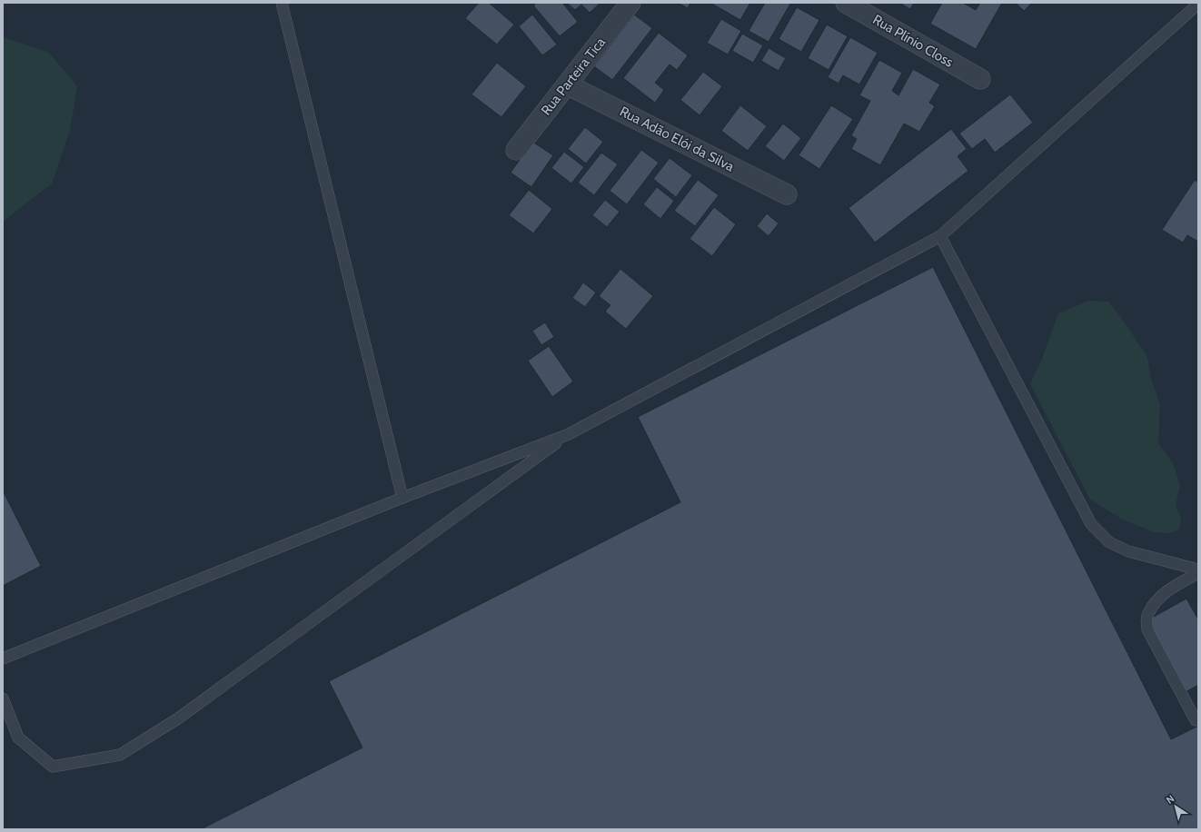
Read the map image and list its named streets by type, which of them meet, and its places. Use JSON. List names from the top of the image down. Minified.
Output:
{"streets":{"street":["Rua Plínio Closs","Rua Parteira Tica","Rua Adão Elói da Silva"]},"crossings":[["Rua Parteira Tica","Rua Adão Elói da Silva"]],"north":"top left"}
